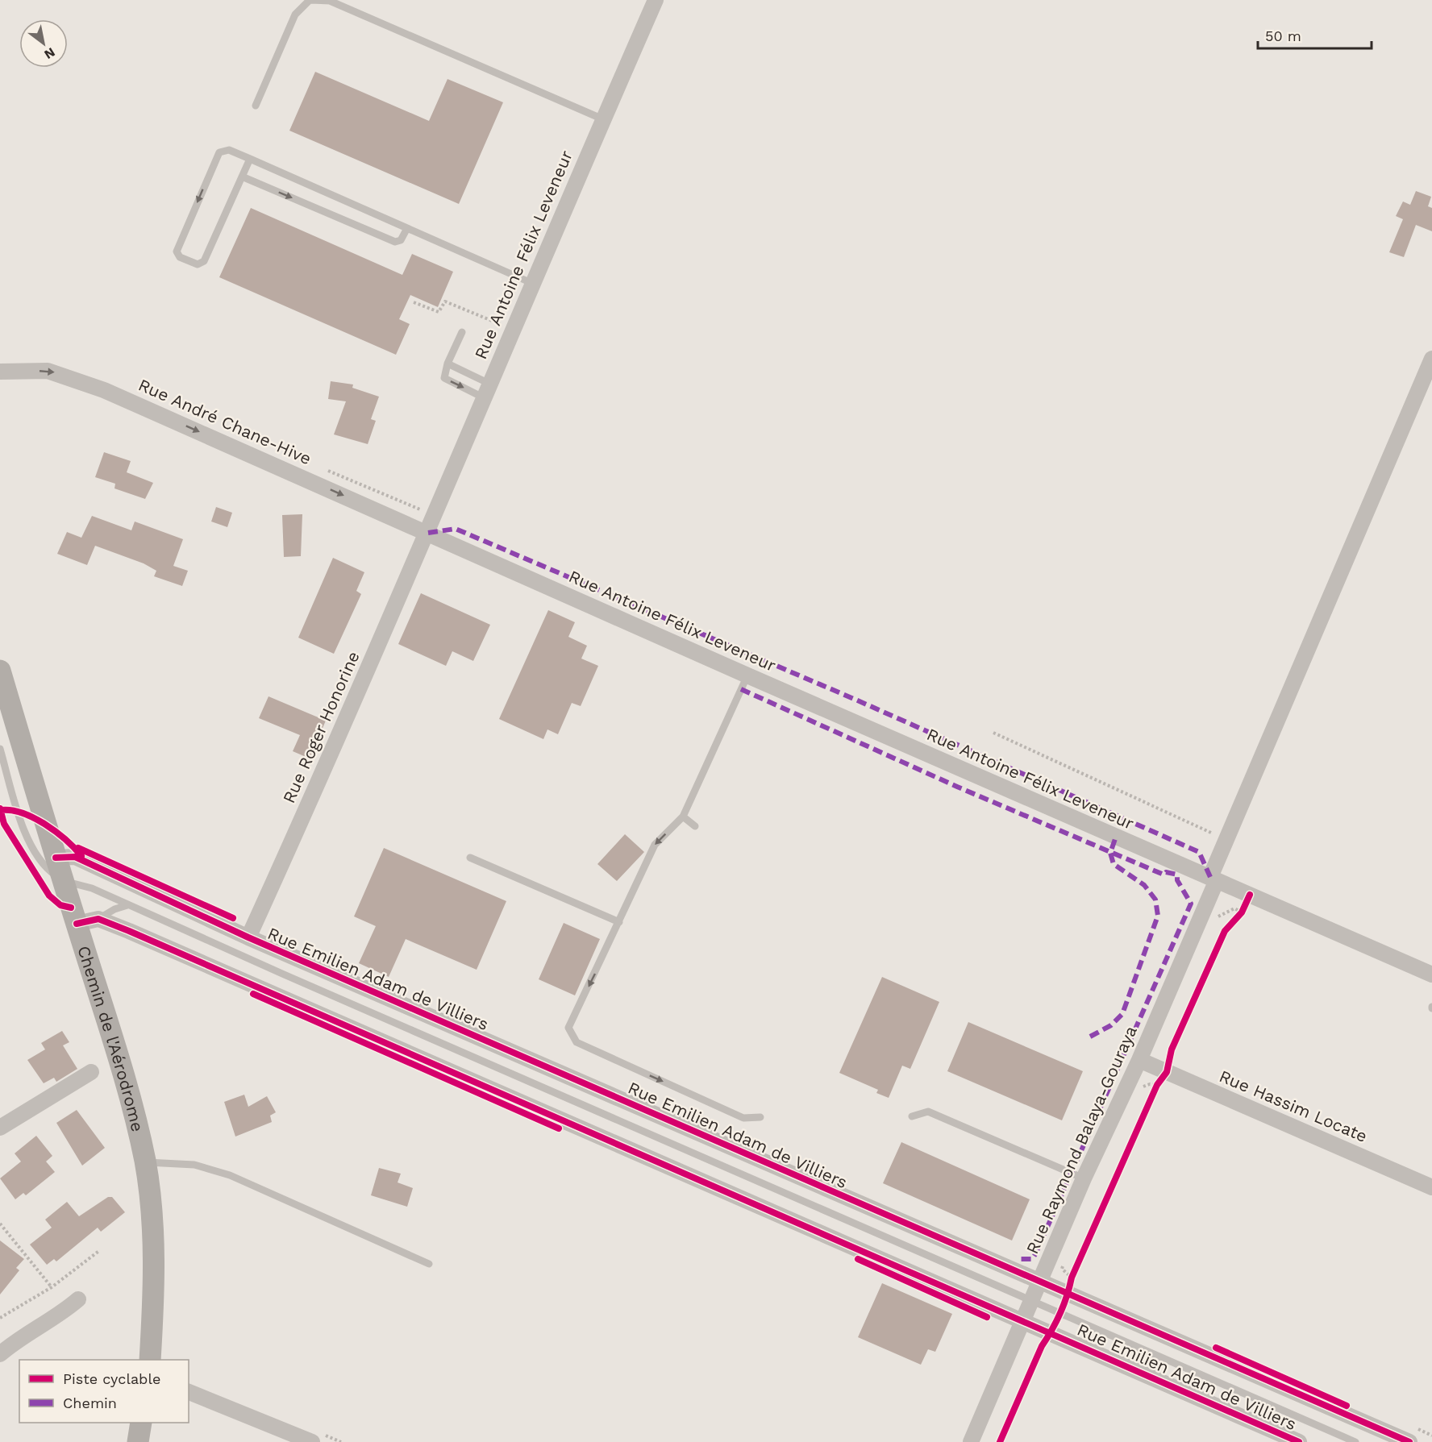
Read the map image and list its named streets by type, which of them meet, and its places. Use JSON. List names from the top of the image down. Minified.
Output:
{"streets":{"main road":["Chemin de l'Aérodrome"],"street":["Rue Antoine Félix Leveneur","Rue André Chane-Hive","Rue Roger Honorine","Rue Emilien Adam de Villiers","Rue Hassim Locate","Rue Raymond Balaya-Gouraya"]},"crossings":[["Rue Antoine Félix Leveneur","Rue André Chane-Hive"],["Rue Antoine Félix Leveneur","Rue Roger Honorine"],["Rue Antoine Félix Leveneur","Rue Raymond Balaya-Gouraya"],["Rue André Chane-Hive","Rue Roger Honorine"],["Rue Roger Honorine","Rue Emilien Adam de Villiers"],["Rue Emilien Adam de Villiers","Chemin de l'Aérodrome"],["Rue Emilien Adam de Villiers","Rue Raymond Balaya-Gouraya"],["Rue Hassim Locate","Rue Raymond Balaya-Gouraya"]],"one_way":["Rue André Chane-Hive"],"legend":["Piste cyclable","Chemin"],"scale_bar":"50 m","north":"bottom right"}
